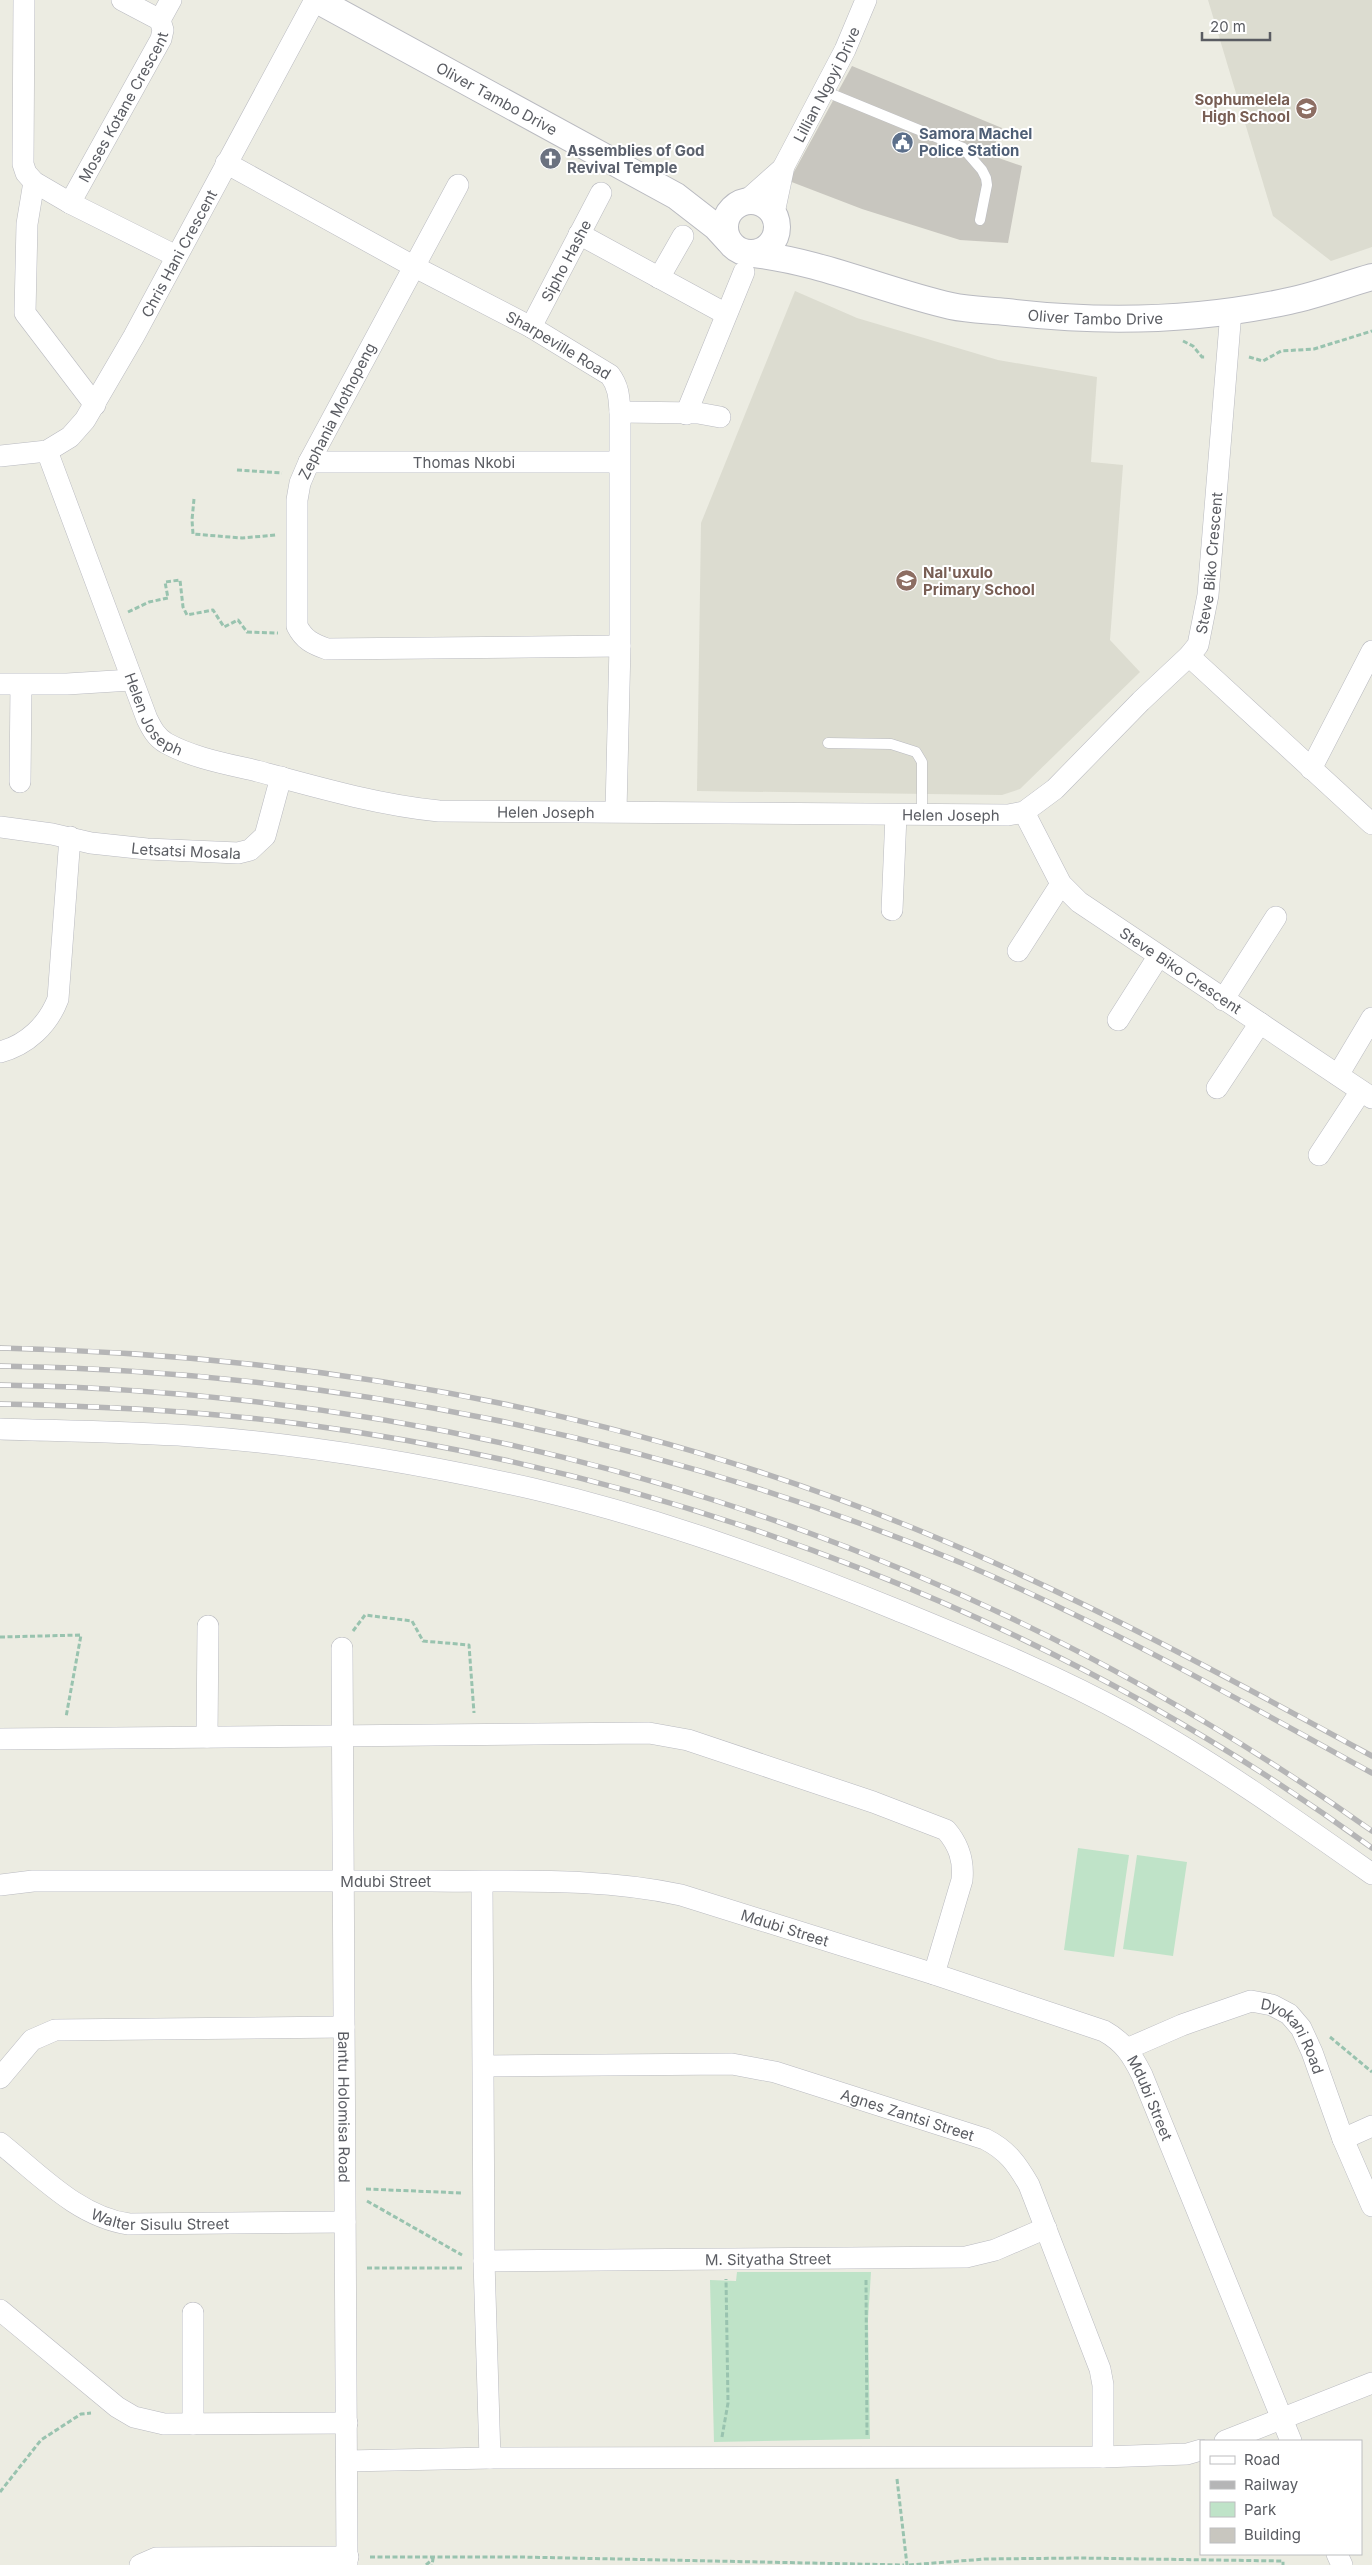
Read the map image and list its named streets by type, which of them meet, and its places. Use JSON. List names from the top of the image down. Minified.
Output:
{"streets":{"street":["Lillian Ngoyi Drive","Oliver Tambo Drive","Moses Kotane Crescent","Chris Hani Crescent","Sipho Hashe","Sharpeville Road","Zephania Mothopeng","Thomas Nkobi","Steve Biko Crescent","Helen Joseph","Letsatsi Mosala","Mdubi Street","Dyokani Road","Bantu Holomisa Road","Agnes Zantsi Street","Walter Sisulu Street","M. Sityatha Street"]},"crossings":[["Oliver Tambo Drive","Chris Hani Crescent"],["Oliver Tambo Drive","Steve Biko Crescent"],["Chris Hani Crescent","Sharpeville Road"],["Chris Hani Crescent","Helen Joseph"],["Sipho Hashe","Sharpeville Road"],["Sharpeville Road","Zephania Mothopeng"],["Sharpeville Road","Thomas Nkobi"],["Sharpeville Road","Helen Joseph"],["Zephania Mothopeng","Thomas Nkobi"],["Steve Biko Crescent","Helen Joseph"],["Helen Joseph","Letsatsi Mosala"],["Mdubi Street","Dyokani Road"],["Mdubi Street","Bantu Holomisa Road"],["Bantu Holomisa Road","Walter Sisulu Street"],["Agnes Zantsi Street","M. Sityatha Street"]],"places":{"school or university":["Sophumelela High School","Nal'uxulo Primary School"],"public building":["Samora Machel Police Station"],"church":["Assemblies of God Revival Temple"]},"legend":["Road","Railway","Park","Building"],"scale_bar":"20 m"}
